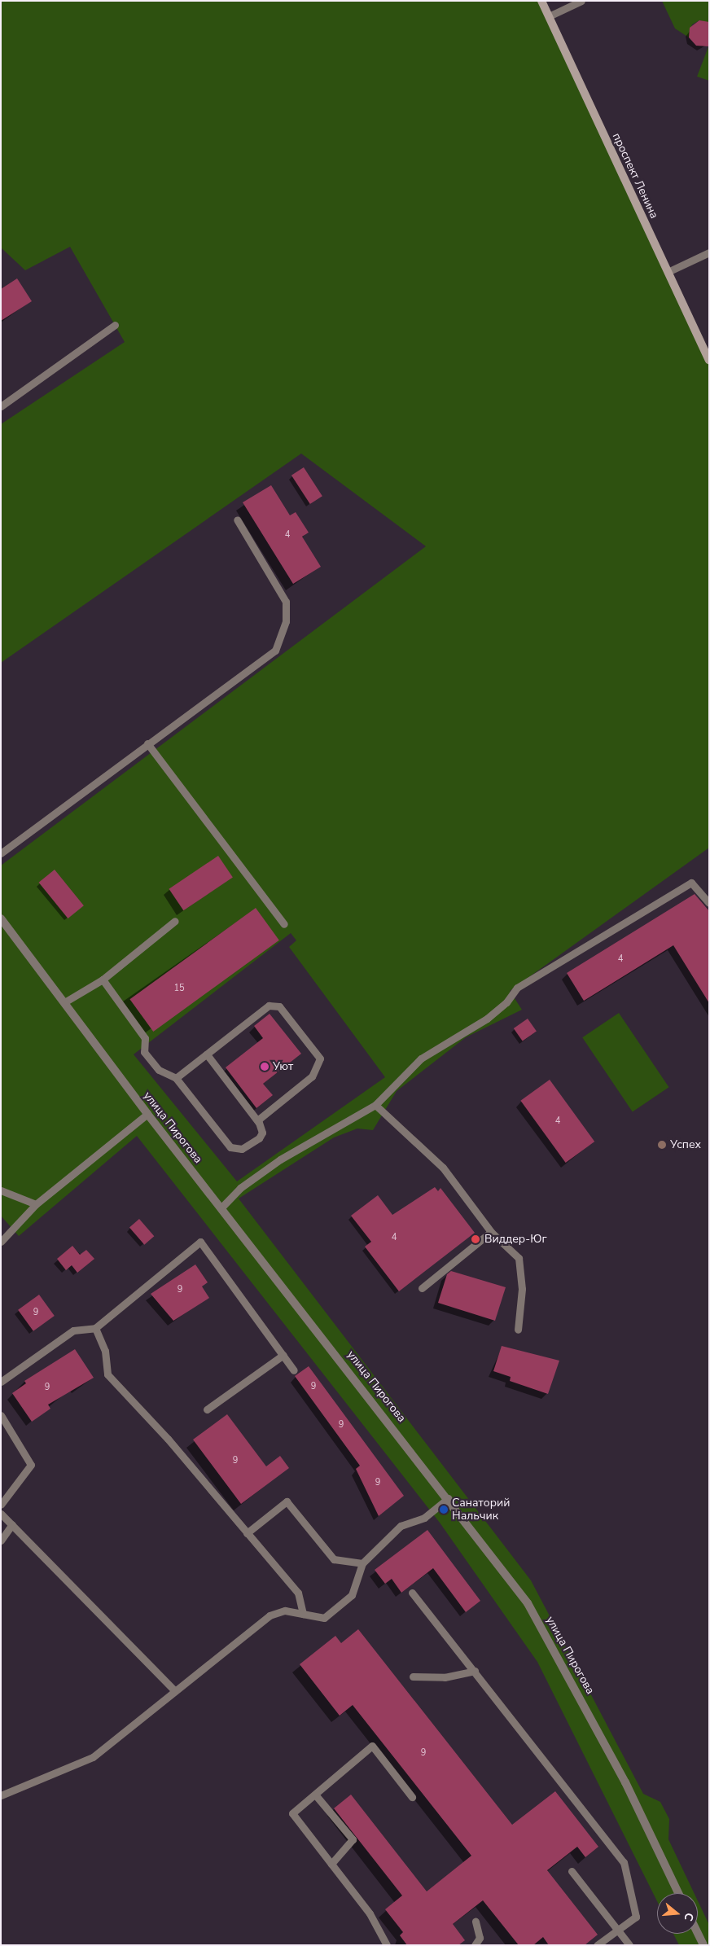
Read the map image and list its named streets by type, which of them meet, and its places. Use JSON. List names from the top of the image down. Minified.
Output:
{"streets":{"main road":["проспект Ленина"],"street":["улица Пирогова"]},"places":["Уют","Успех","Виддер-Юг","Санаторий Нальчик"],"house_numbers":["4","4","15","4","4","9","9","9","9","9","9","9","9"],"north":"right"}
